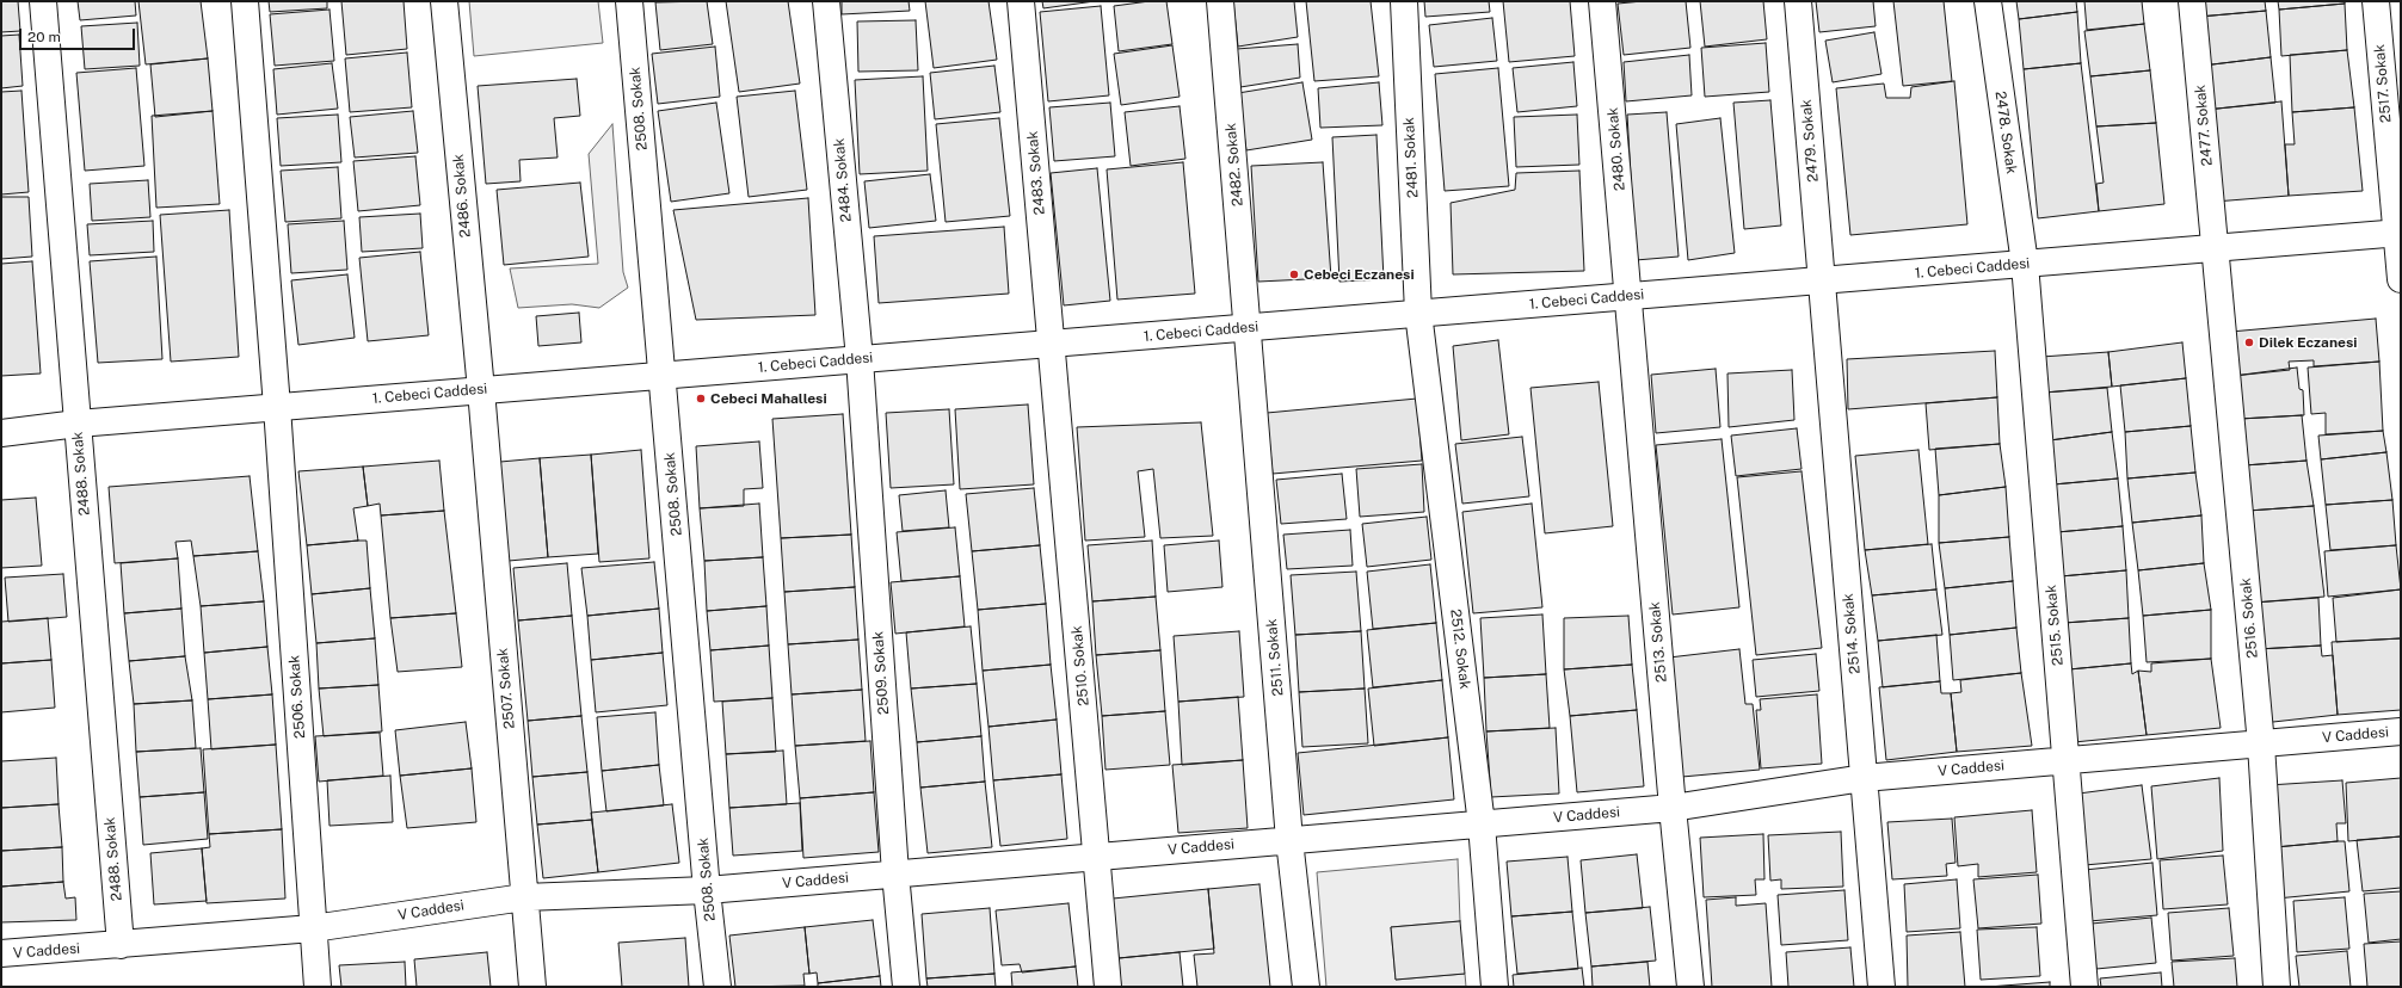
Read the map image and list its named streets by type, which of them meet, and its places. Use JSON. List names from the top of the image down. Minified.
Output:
{"streets":{"street":["2517. Sokak","2508. Sokak","2477. Sokak","2478. Sokak","2479. Sokak","2480. Sokak","2481. Sokak","2482. Sokak","2483. Sokak","2484. Sokak","2486. Sokak","1. Cebeci Caddesi","2488. Sokak","2516. Sokak","2515. Sokak","2514. Sokak","2513. Sokak","2512. Sokak","2511. Sokak","2510. Sokak","2509. Sokak","2507. Sokak","2506. Sokak","V Caddesi"]},"crossings":[["2517. Sokak","1. Cebeci Caddesi"],["2508. Sokak","1. Cebeci Caddesi"],["2508. Sokak","V Caddesi"],["2477. Sokak","1. Cebeci Caddesi"],["2477. Sokak","2516. Sokak"],["2478. Sokak","1. Cebeci Caddesi"],["2478. Sokak","2515. Sokak"],["2479. Sokak","1. Cebeci Caddesi"],["2479. Sokak","2514. Sokak"],["2480. Sokak","1. Cebeci Caddesi"],["2480. Sokak","2513. Sokak"],["2481. Sokak","1. Cebeci Caddesi"],["2481. Sokak","2512. Sokak"],["2482. Sokak","1. Cebeci Caddesi"],["2482. Sokak","2511. Sokak"],["2483. Sokak","1. Cebeci Caddesi"],["2483. Sokak","2510. Sokak"],["2484. Sokak","1. Cebeci Caddesi"],["2484. Sokak","2509. Sokak"],["2486. Sokak","1. Cebeci Caddesi"],["2486. Sokak","2507. Sokak"],["1. Cebeci Caddesi","2488. Sokak"],["1. Cebeci Caddesi","2516. Sokak"],["1. Cebeci Caddesi","2515. Sokak"],["1. Cebeci Caddesi","2514. Sokak"],["1. Cebeci Caddesi","2513. Sokak"],["1. Cebeci Caddesi","2512. Sokak"],["1. Cebeci Caddesi","2511. Sokak"],["1. Cebeci Caddesi","2510. Sokak"],["1. Cebeci Caddesi","2509. Sokak"],["1. Cebeci Caddesi","2507. Sokak"],["1. Cebeci Caddesi","2506. Sokak"],["2488. Sokak","V Caddesi"],["2516. Sokak","V Caddesi"],["2515. Sokak","V Caddesi"],["2514. Sokak","V Caddesi"],["2513. Sokak","V Caddesi"],["2512. Sokak","V Caddesi"],["2511. Sokak","V Caddesi"],["2510. Sokak","V Caddesi"],["2509. Sokak","V Caddesi"],["2507. Sokak","V Caddesi"],["2506. Sokak","V Caddesi"]],"places":["Cebeci Eczanesi","Dilek Eczanesi","Cebeci Mahallesi"],"scale_bar":"20 m"}
